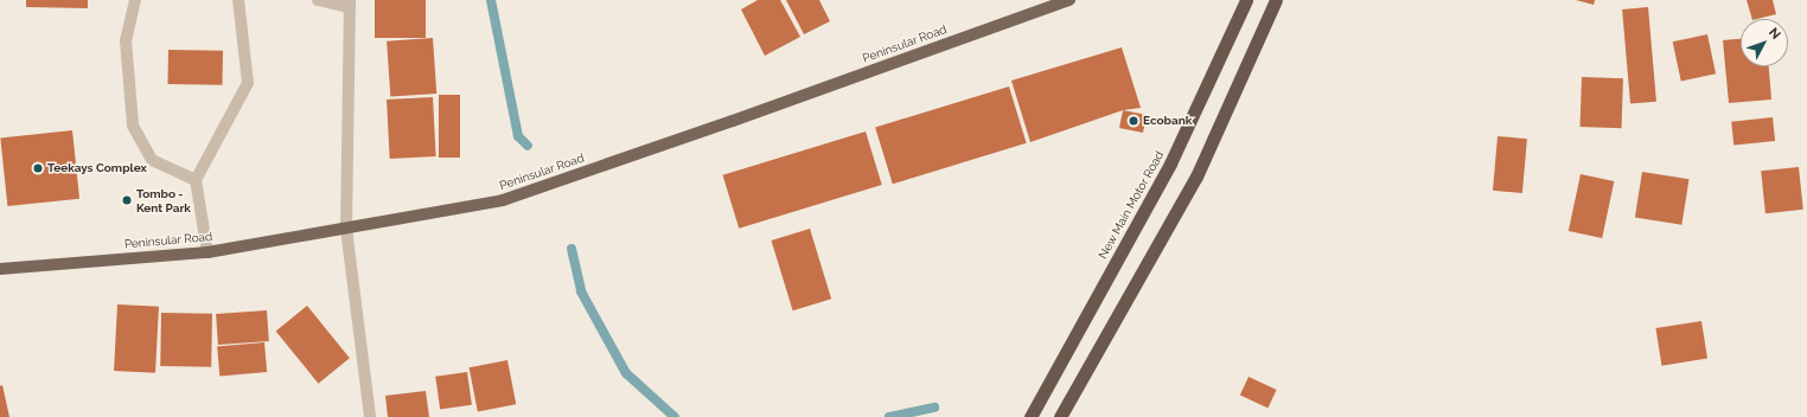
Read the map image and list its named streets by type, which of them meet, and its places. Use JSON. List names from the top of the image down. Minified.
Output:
{"streets":{"highway":["New Main Motor Road"],"main road":["Peninsular Road"]},"places":["Ecobank","Teekays Complex","Tombo - Kent Park"],"north":"top right"}
